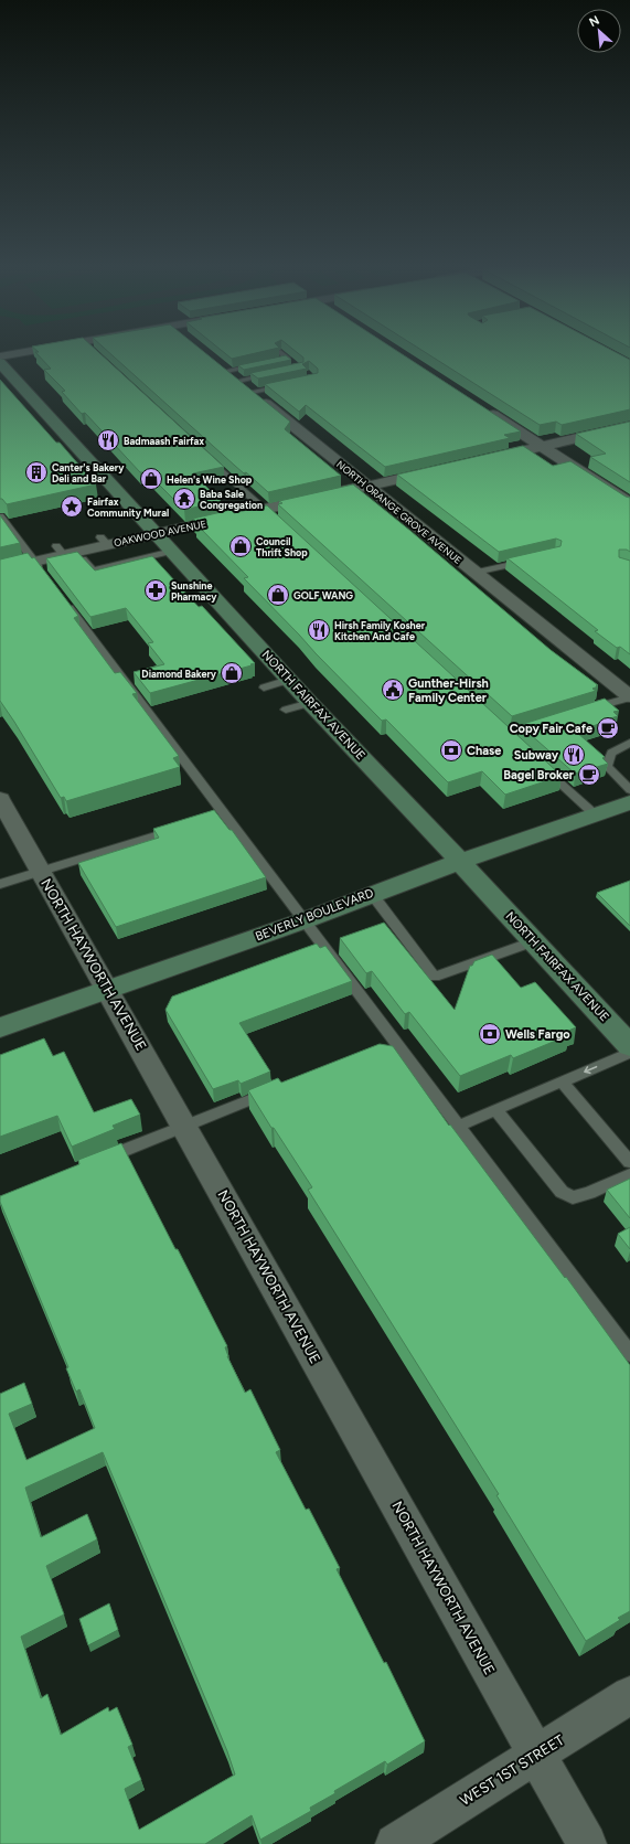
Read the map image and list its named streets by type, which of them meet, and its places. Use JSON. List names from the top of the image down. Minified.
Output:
{"streets":{"main road":["NORTH FAIRFAX AVENUE","BEVERLY BOULEVARD"],"street":["NORTH ORANGE GROVE AVENUE","OAKWOOD AVENUE","NORTH HAYWORTH AVENUE","WEST 1ST STREET"]},"crossings":[["NORTH ORANGE GROVE AVENUE","OAKWOOD AVENUE"],["OAKWOOD AVENUE","NORTH FAIRFAX AVENUE"],["NORTH FAIRFAX AVENUE","BEVERLY BOULEVARD"],["BEVERLY BOULEVARD","NORTH HAYWORTH AVENUE"],["NORTH HAYWORTH AVENUE","WEST 1ST STREET"]],"places":{"restaurant":["Badmaash Fairfax","Hirsh Family Kosher Kitchen And Cafe","Subway"],"building":["Canter's Bakery Deli and Bar"],"shop":["Helen's Wine Shop","Council Thrift Shop","GOLF WANG","Diamond Bakery"],"temple":["Baba Sale Congregation"],"place":["Fairfax Community Mural"],"pharmacy":["Sunshine Pharmacy"],"public building":["Gunther-Hirsh Family Center"],"cafe":["Copy Fair Cafe","Bagel Broker"],"bank":["Chase","Wells Fargo"]},"north":"top left"}
